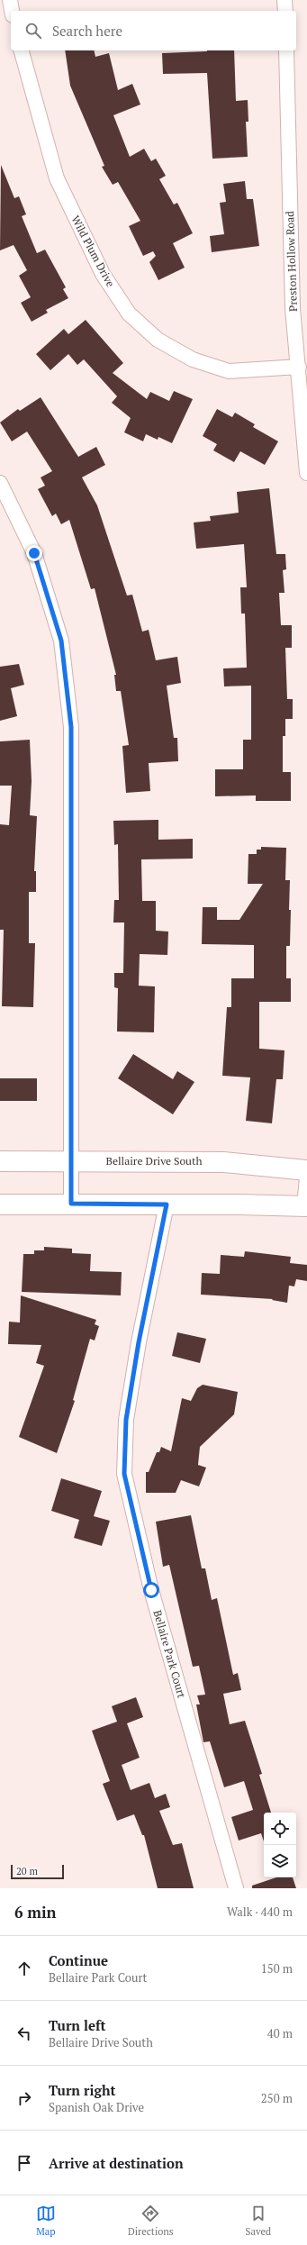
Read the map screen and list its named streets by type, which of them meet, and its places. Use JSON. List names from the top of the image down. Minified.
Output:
{"streets":{"main road":["Bellaire Drive South"],"street":["Wild Plum Drive","Preston Hollow Road","Bellaire Park Court"]},"crossings":[["Wild Plum Drive","Preston Hollow Road"]],"scale_bar":"20 m","page":{"search":"Search here","scale":"20 m","heading":["6 min","Walk · 440 m"],"list":[["Continue","Bellaire Park Court","150 m"],["Turn left","Bellaire Drive South","40 m"],["Turn right","Spanish Oak Drive","250 m"],"Arrive at destination"],"nav":["Map","Directions","Saved"]}}
